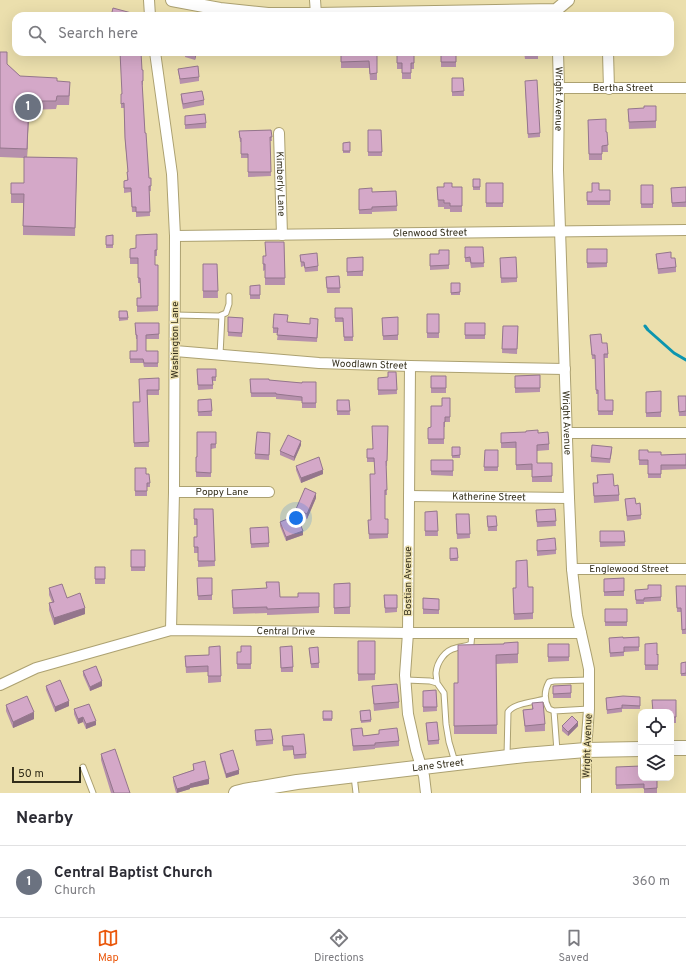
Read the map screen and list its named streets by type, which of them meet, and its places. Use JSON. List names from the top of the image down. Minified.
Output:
{"streets":{"main road":["Lane Street"],"street":["Bertha Street","Wright Avenue","Kimberly Lane","Glenwood Street","Washington Lane","Woodlawn Street","Poppy Lane","Katherine Street","Englewood Street","Bostian Avenue","Central Drive"]},"crossings":[["Bertha Street","Wright Avenue"],["Wright Avenue","Glenwood Street"],["Wright Avenue","Woodlawn Street"],["Wright Avenue","Katherine Street"],["Wright Avenue","Englewood Street"],["Wright Avenue","Central Drive"],["Wright Avenue","Lane Street"],["Kimberly Lane","Glenwood Street"],["Glenwood Street","Washington Lane"],["Washington Lane","Woodlawn Street"],["Washington Lane","Poppy Lane"],["Washington Lane","Central Drive"],["Woodlawn Street","Bostian Avenue"],["Katherine Street","Bostian Avenue"],["Bostian Avenue","Central Drive"],["Bostian Avenue","Lane Street"]],"scale_bar":"50 m","page":{"search":"Search here","pins":"1","scale":"50 m","heading":"Nearby","list":[{"mark":"1","name":"Central Baptist Church","note":"Church","value":"360 m"}],"nav":["Map","Directions","Saved"]}}
